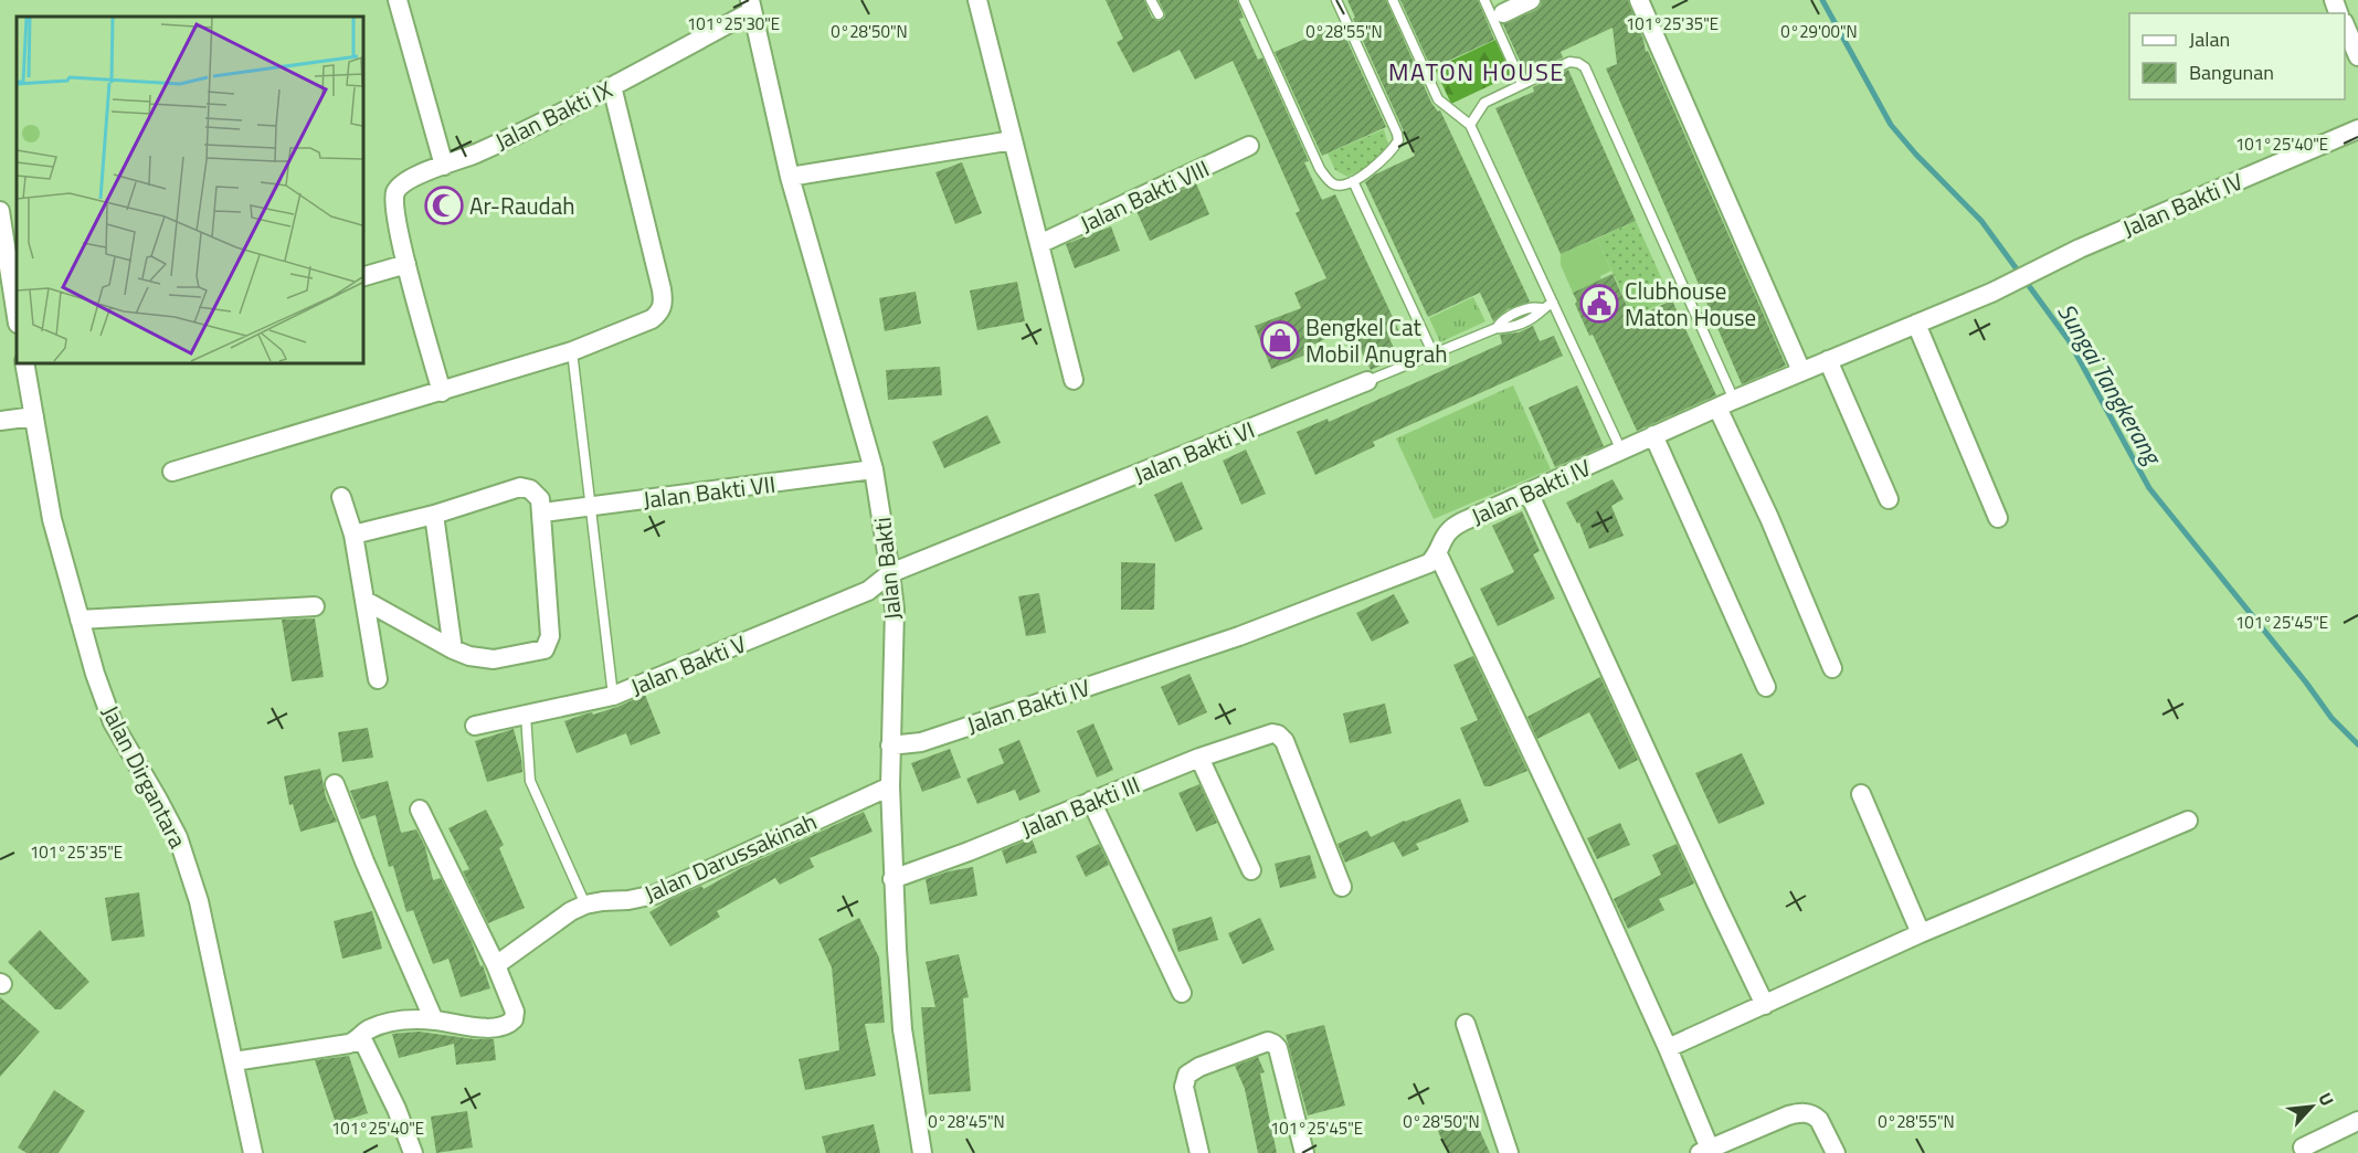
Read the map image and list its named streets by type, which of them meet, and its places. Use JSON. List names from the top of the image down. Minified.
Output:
{"streets":{"street":["Jalan Bakti IX","Jalan Bakti VIII","Jalan Bakti IV","Jalan Bakti VI","Jalan Bakti VII","Jalan Bakti","Jalan Bakti V","Jalan Dirgantara","Jalan Bakti III","Jalan Darussakinah"]},"crossings":[["Jalan Bakti IX","Jalan Bakti"],["Jalan Bakti IV","Jalan Bakti"],["Jalan Bakti VI","Jalan Bakti"],["Jalan Bakti VI","Jalan Bakti V"],["Jalan Bakti VII","Jalan Bakti"],["Jalan Bakti","Jalan Bakti V"],["Jalan Bakti","Jalan Bakti III"],["Jalan Bakti","Jalan Darussakinah"]],"districts":["MATON HOUSE"],"water":["Sungai Tangkerang"],"places":{"mosque":["Ar-Raudah"],"public building":["Clubhouse Maton House"],"shop":["Bengkel Cat Mobil Anugrah"]},"legend":["Jalan","Bangunan"],"north":"top right","coordinates":["101°25'30\"E","101°25'35\"E","0°28'50\"N","0°28'55\"N","0°29'00\"N","101°25'40\"E","101°25'45\"E","0°28'45\"N"]}
